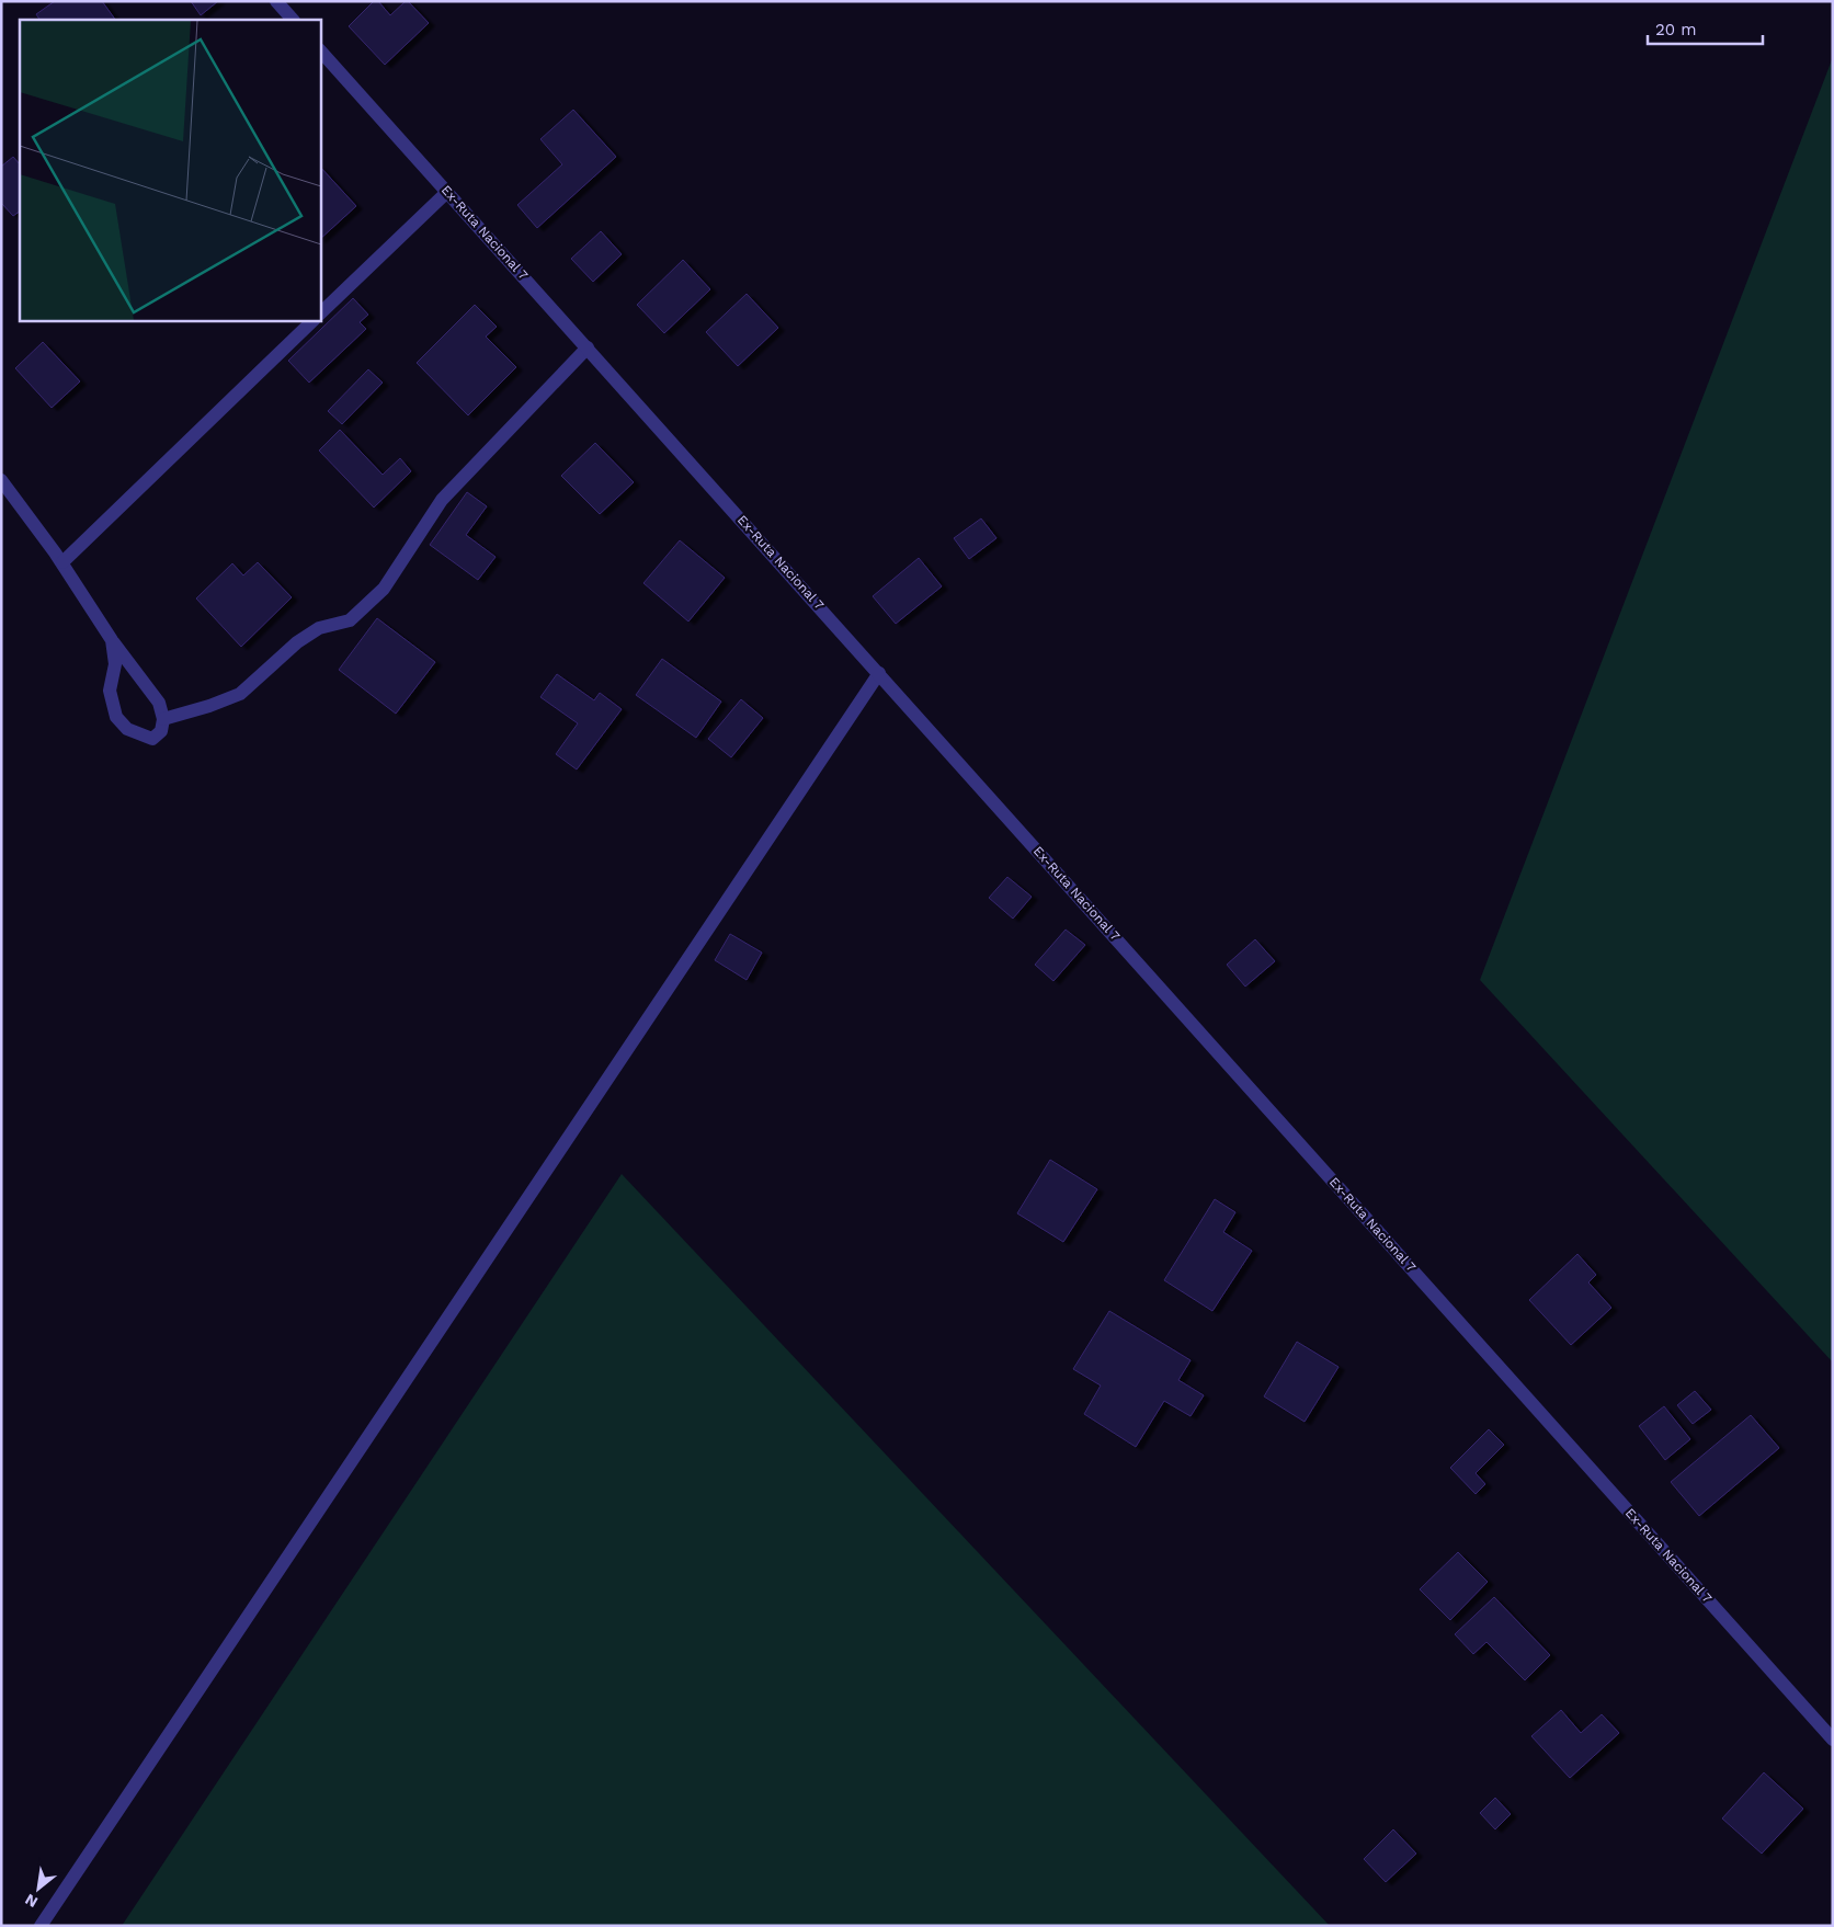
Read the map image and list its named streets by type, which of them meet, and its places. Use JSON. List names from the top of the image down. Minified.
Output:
{"streets":{"street":["Ex-Ruta Nacional 7"]},"scale_bar":"20 m","north":"bottom left"}
